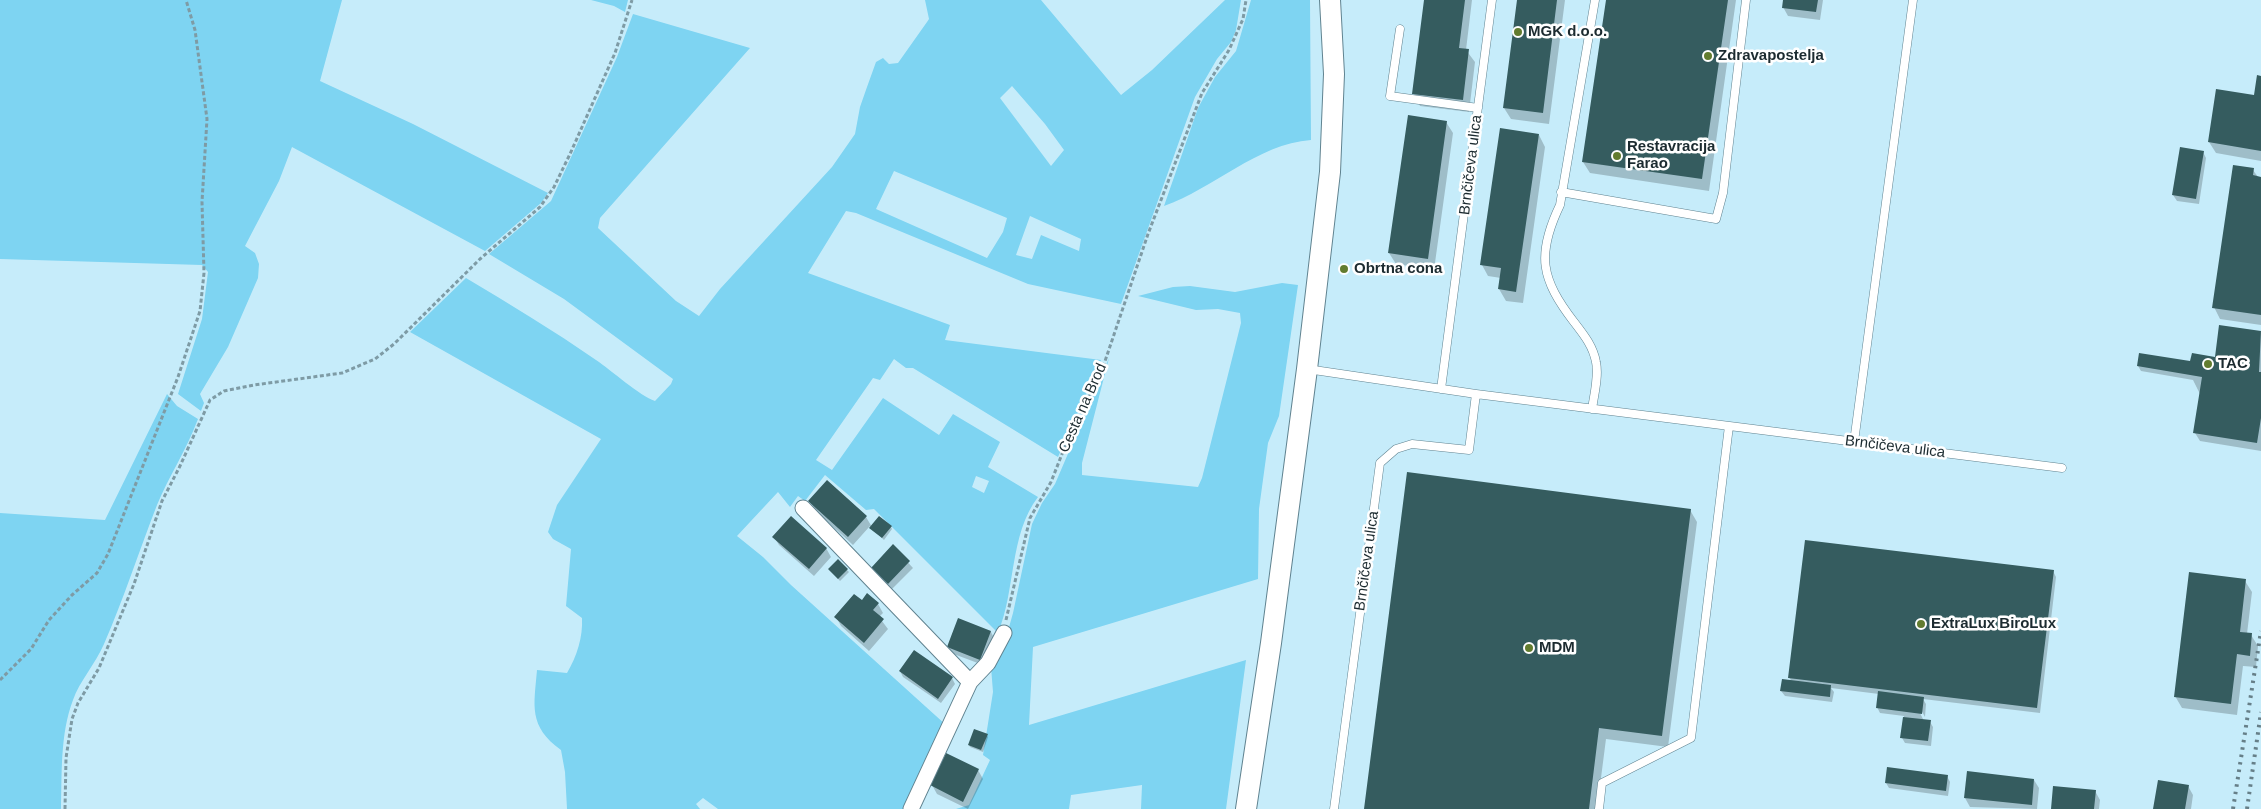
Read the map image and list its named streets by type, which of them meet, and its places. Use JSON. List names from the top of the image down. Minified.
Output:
{"streets":{"lane":["Brnčičeva ulica"],"path":["Cesta na Brod"]},"places":["MGK d.o.o.","Zdravapostelja","Restavracija Farao","Obrtna cona","TAC","ExtraLux BiroLux","MDM"]}
